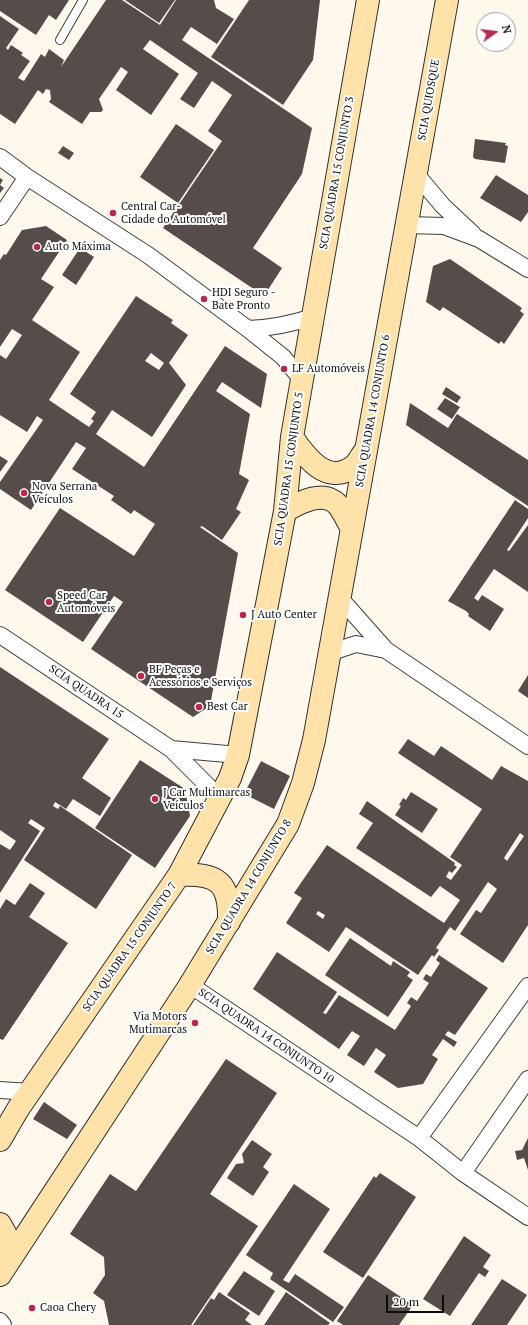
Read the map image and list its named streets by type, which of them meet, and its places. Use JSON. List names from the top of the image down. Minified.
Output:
{"streets":{"main road":["SCIA QUIOSQUE","SCIA QUADRA 15 CONJUNTO 3","SCIA QUADRA 14 CONJUNTO 6","SCIA QUADRA 15 CONJUNTO 5","SCIA QUADRA 14 CONJUNTO 8","SCIA QUADRA 15 CONJUNTO 7","SCIA QUADRA 14 CONJUNTO 10"],"street":["SCIA QUADRA 15"]},"crossings":[["SCIA QUIOSQUE","SCIA QUADRA 14 CONJUNTO 6"],["SCIA QUADRA 15 CONJUNTO 3","SCIA QUADRA 15 CONJUNTO 5"],["SCIA QUADRA 14 CONJUNTO 6","SCIA QUADRA 14 CONJUNTO 8"],["SCIA QUADRA 15 CONJUNTO 5","SCIA QUADRA 15"],["SCIA QUADRA 15 CONJUNTO 5","SCIA QUADRA 15 CONJUNTO 7"],["SCIA QUADRA 15","SCIA QUADRA 15 CONJUNTO 7"],["SCIA QUADRA 14 CONJUNTO 8","SCIA QUADRA 14 CONJUNTO 10"]],"places":["Central Car- Cidade do Automóvel","Auto Máxima","HDI Seguro - Bate Pronto","LF Automóveis","Nova Serrana Veículos","Speed Car Automóveis","J Auto Center","BF Peças e Acessórios e Serviços","Best Car","J Car Multimarcas Veículos","Via Motors Mutimarcas","Caoa Chery"],"scale_bar":"20 m","north":"right"}
